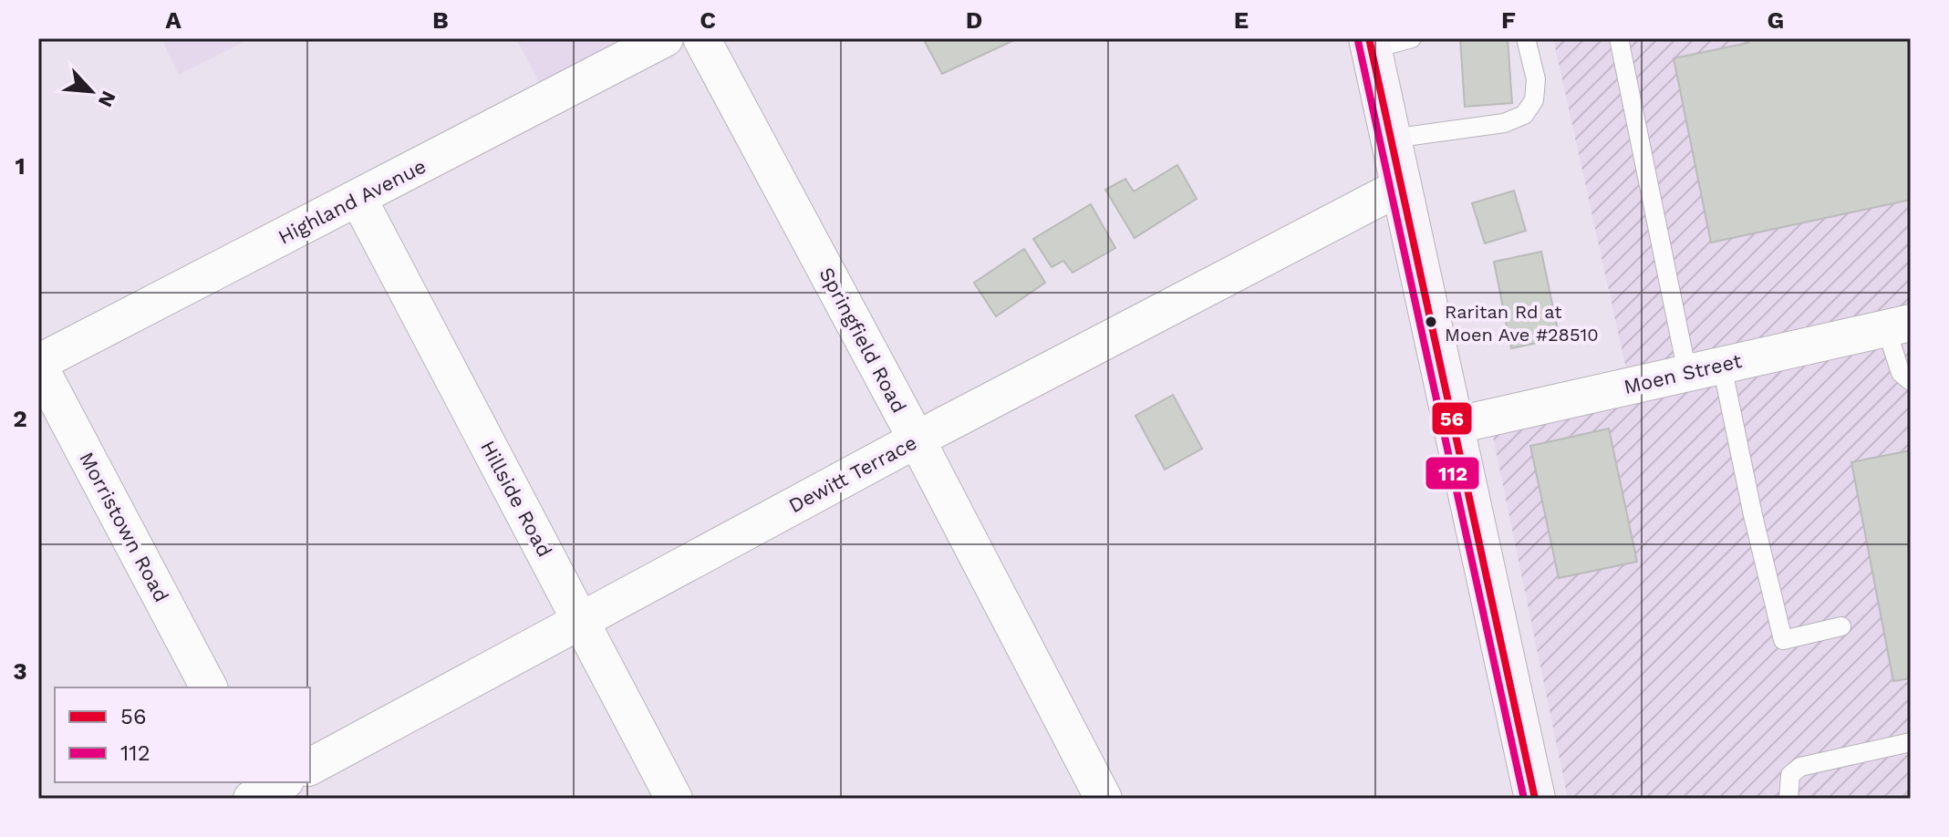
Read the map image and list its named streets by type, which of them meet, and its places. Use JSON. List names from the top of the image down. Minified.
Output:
{"streets":{"street":["Highland Avenue","Springfield Road","Moen Street","Dewitt Terrace","Hillside Road","Morristown Road"]},"crossings":[["Highland Avenue","Hillside Road"],["Highland Avenue","Morristown Road"],["Springfield Road","Dewitt Terrace"],["Dewitt Terrace","Hillside Road"]],"places":["Raritan Rd at Moen Ave #28510"],"lines":["transit line 56","transit line 112"],"legend":["56","112"],"north":"bottom right","grid":{"columns":["A","B","C","D","E","F","G"],"rows":["1","2","3"]}}
